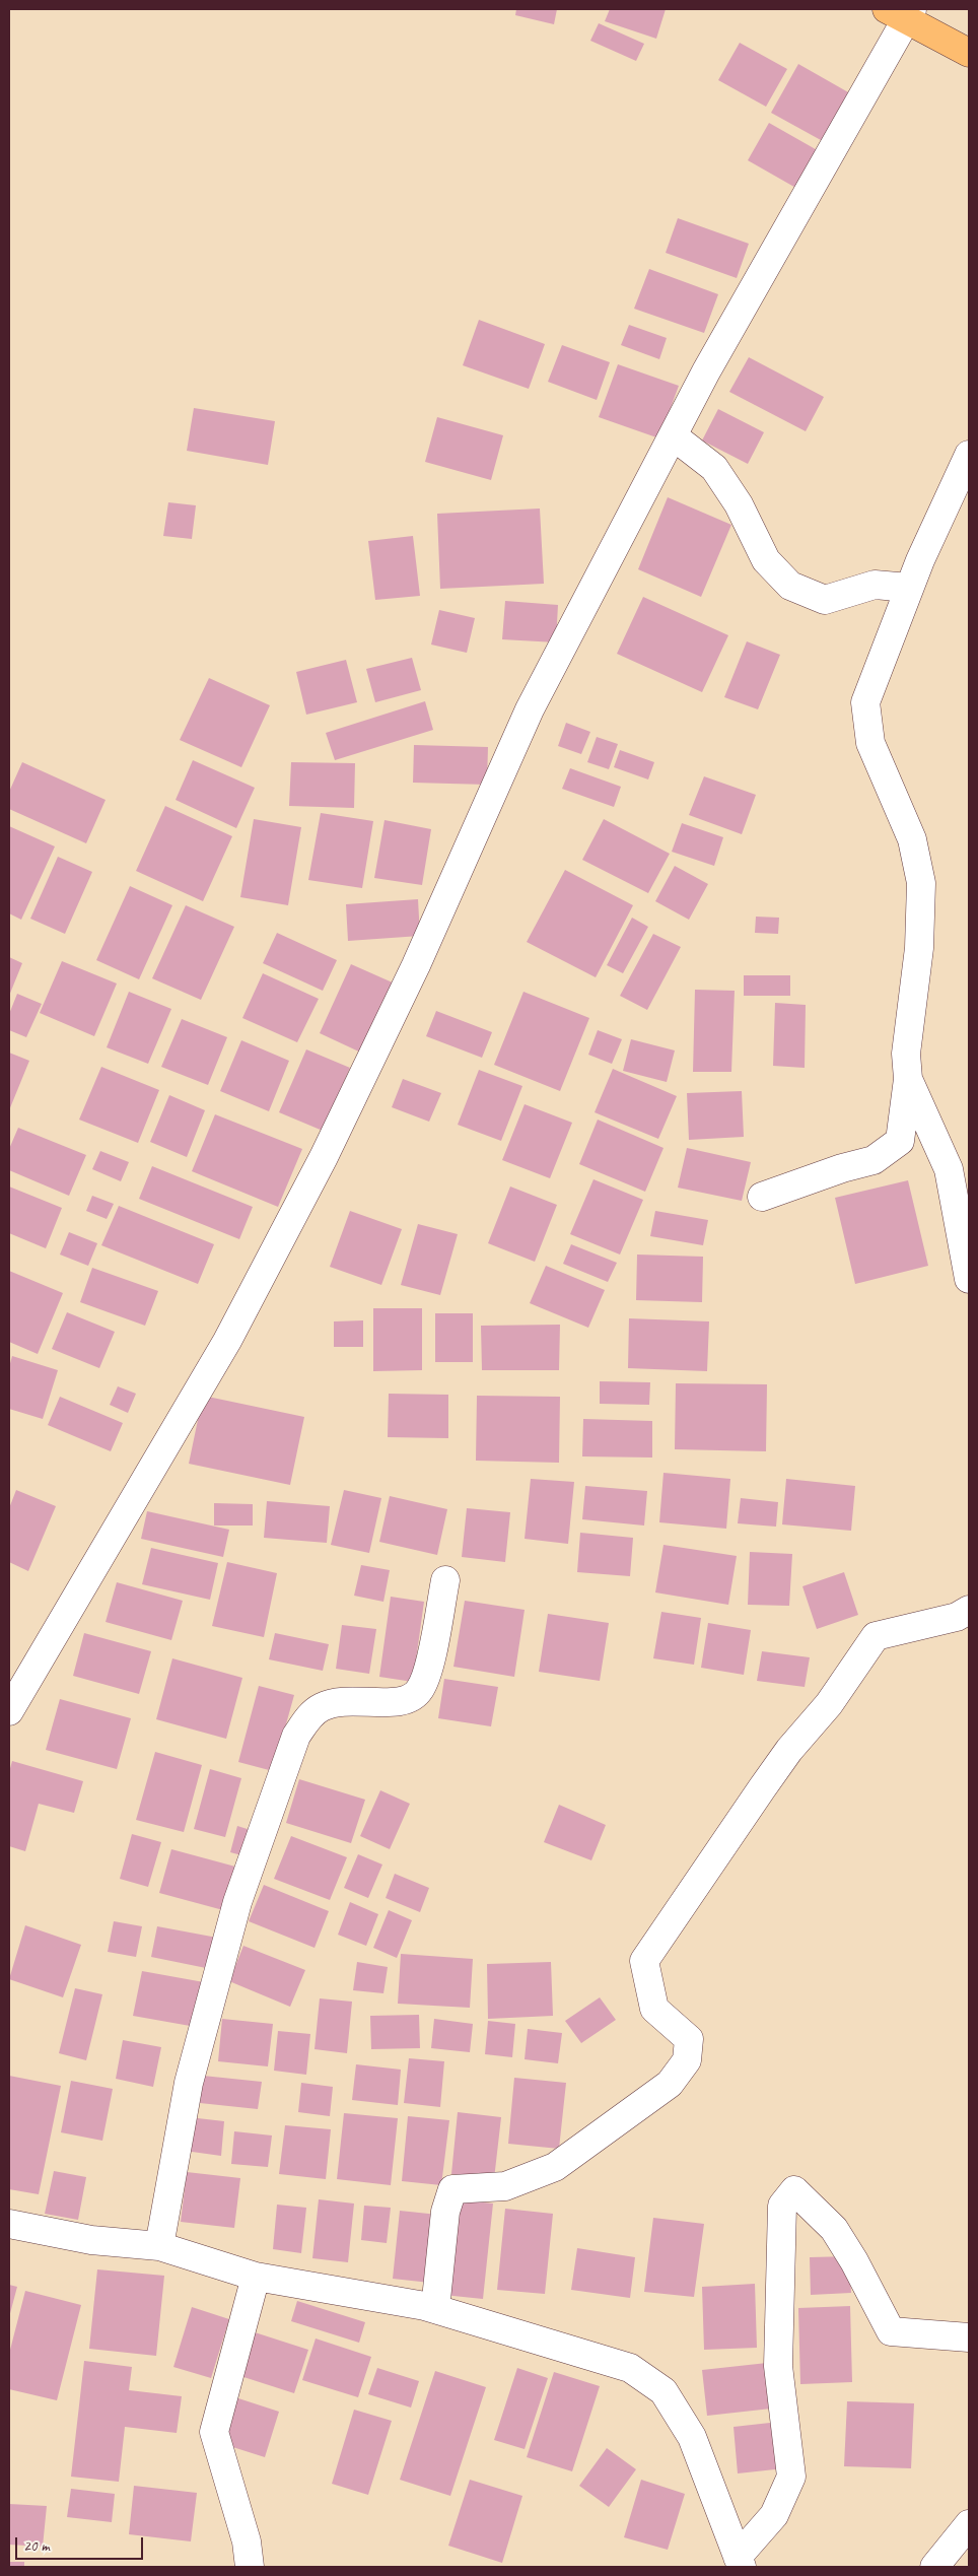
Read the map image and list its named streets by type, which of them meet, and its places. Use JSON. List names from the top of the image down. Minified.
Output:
{"scale_bar":"20 m"}
